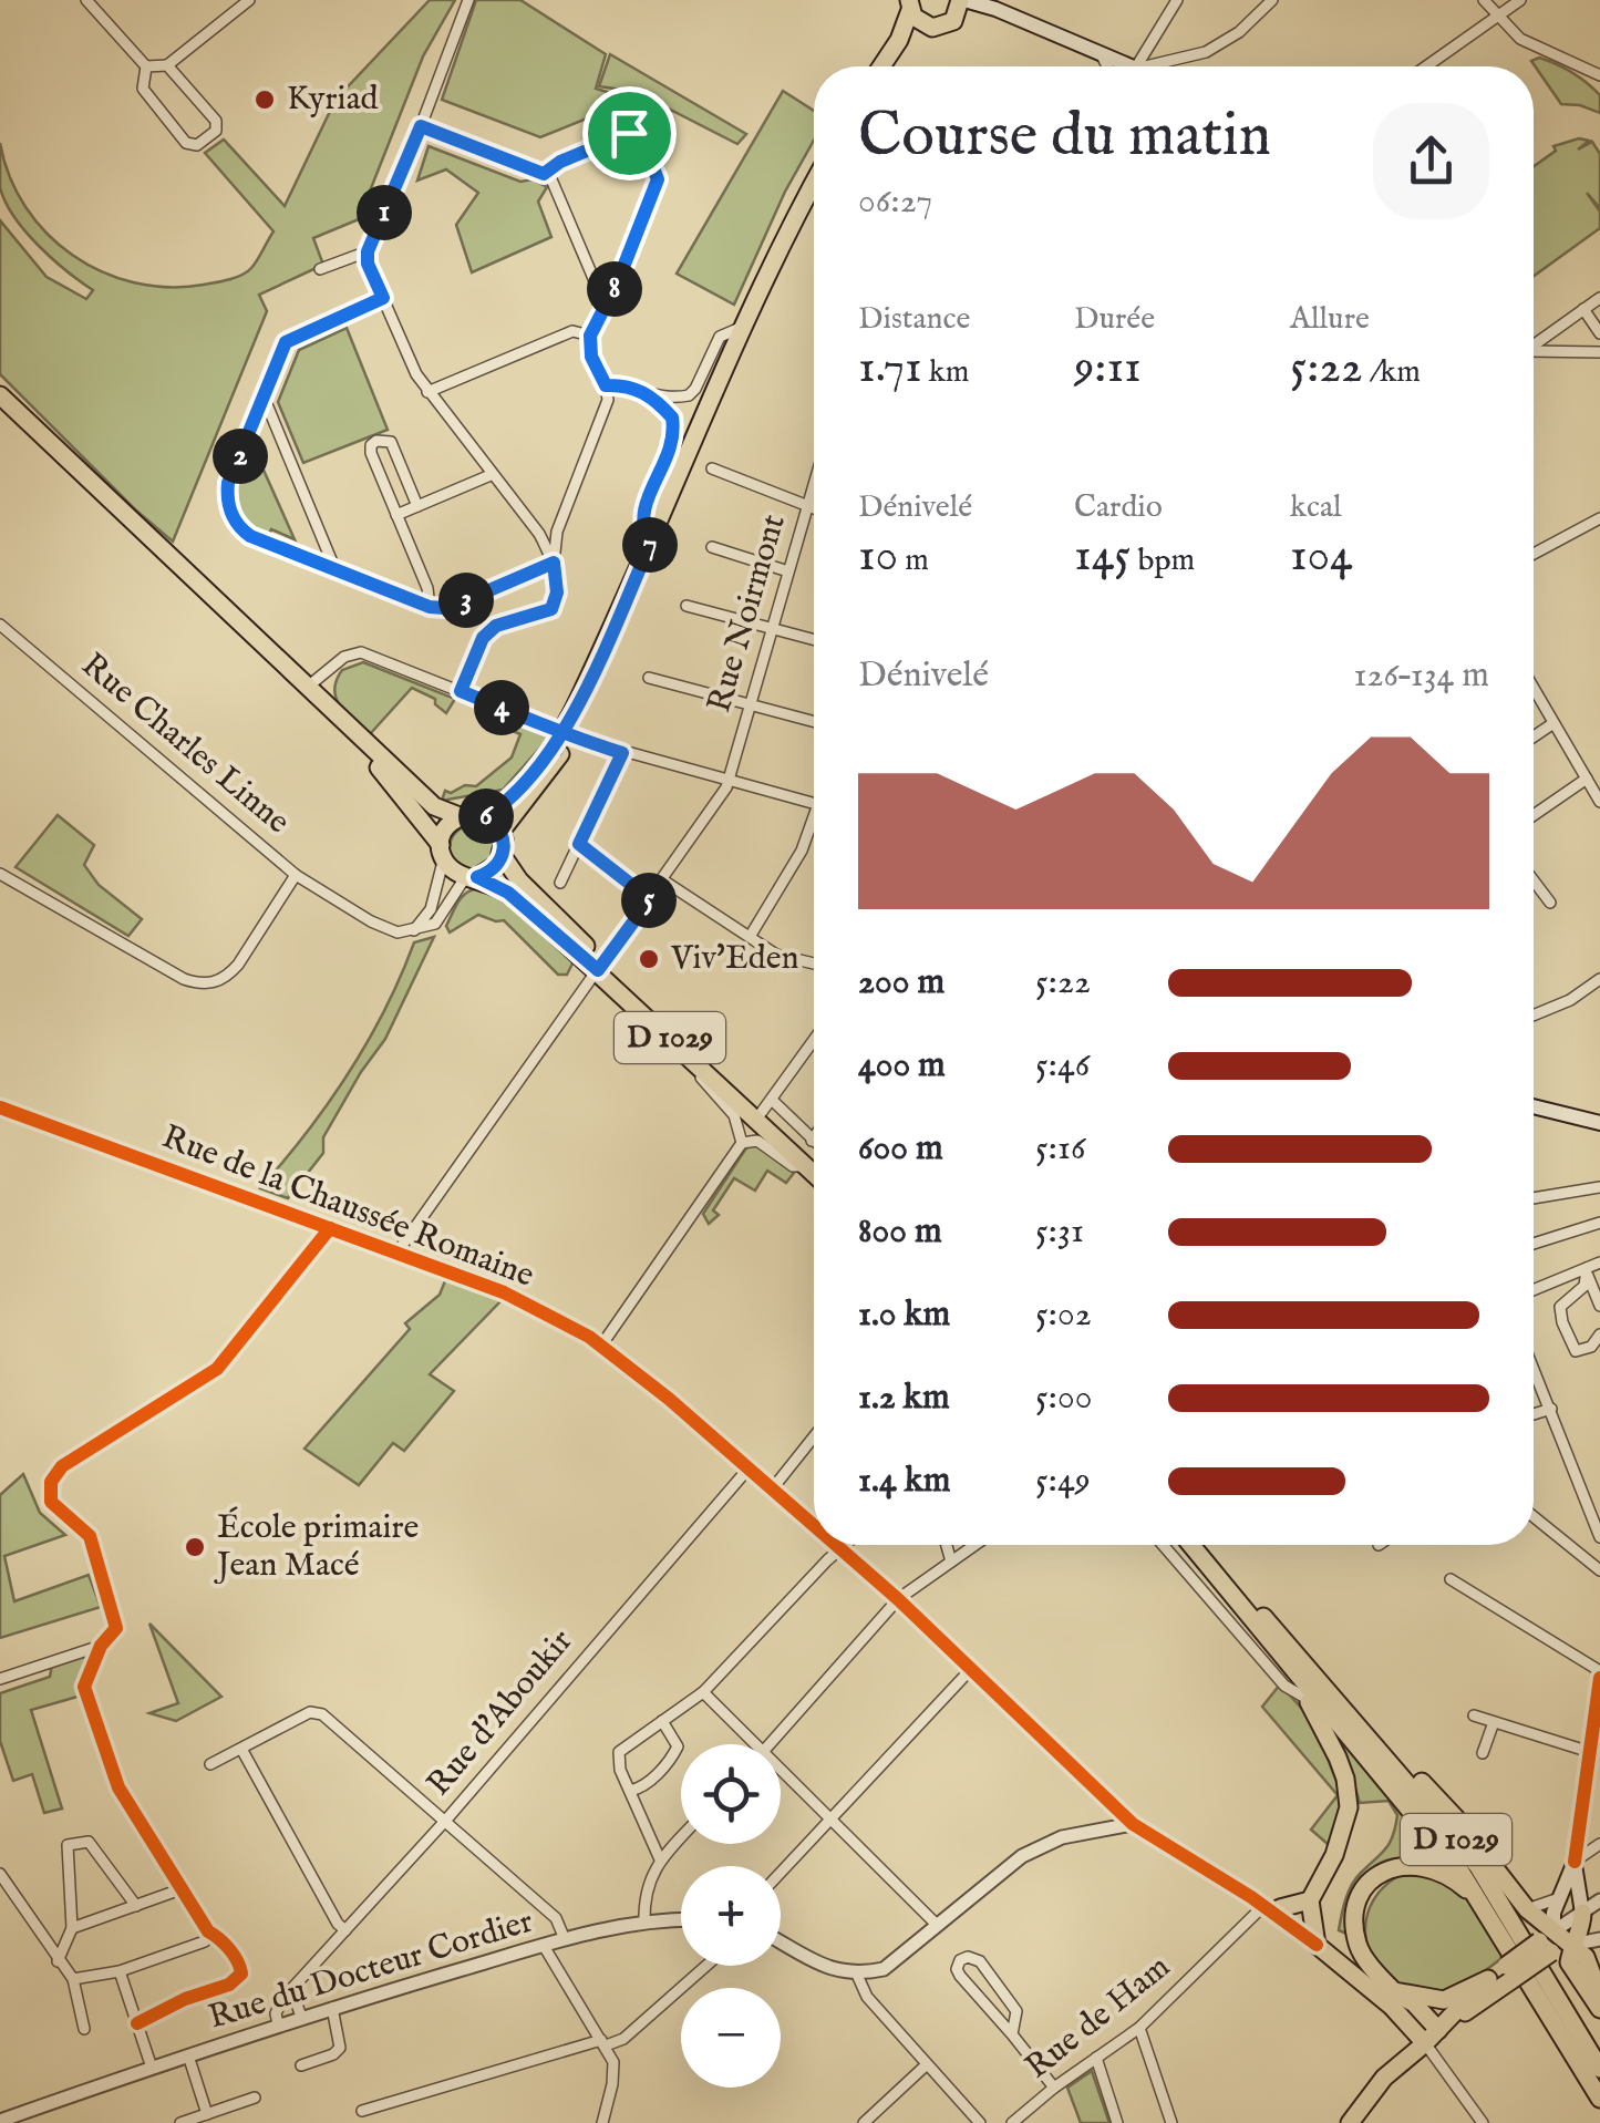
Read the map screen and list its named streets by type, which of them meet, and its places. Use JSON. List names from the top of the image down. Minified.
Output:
{"streets":{"main road":["D 1029","Rue de la Chaussée Romaine"],"street":["Rue Noirmont","Rue Charles Linne","Rue d'Aboukir","Rue du Docteur Cordier","Rue de Ham"]},"crossings":[["Rue Noirmont","D 1029"],["Rue Noirmont","Rue de la Chaussée Romaine"],["Rue de la Chaussée Romaine","Rue d'Aboukir"],["Rue de la Chaussée Romaine","Rue de Ham"],["Rue d'Aboukir","Rue du Docteur Cordier"]],"places":["Kyriad","Viv'Eden","École primaire Jean Macé"],"page":{"heading":["Course du matin","06:27"],"pins":["1","8","2","7","3","4","6","5"],"stats":[["Distance","1.71 km"],["Durée","9:11"],["Allure","5:22 /km"],["Dénivelé","10 m"],["Cardio","145 bpm"],["kcal","104"]],"chart":["Dénivelé","126–134 m"],"list":[{"name":"200 m","note":"5:22"},{"name":"400 m","note":"5:46"},{"name":"600 m","note":"5:16"},{"name":"800 m","note":"5:31"},{"name":"1.0 km","note":"5:02"},{"name":"1.2 km","note":"5:00"},{"name":"1.4 km","note":"5:49"}],"map_buttons":["+","−"]}}
